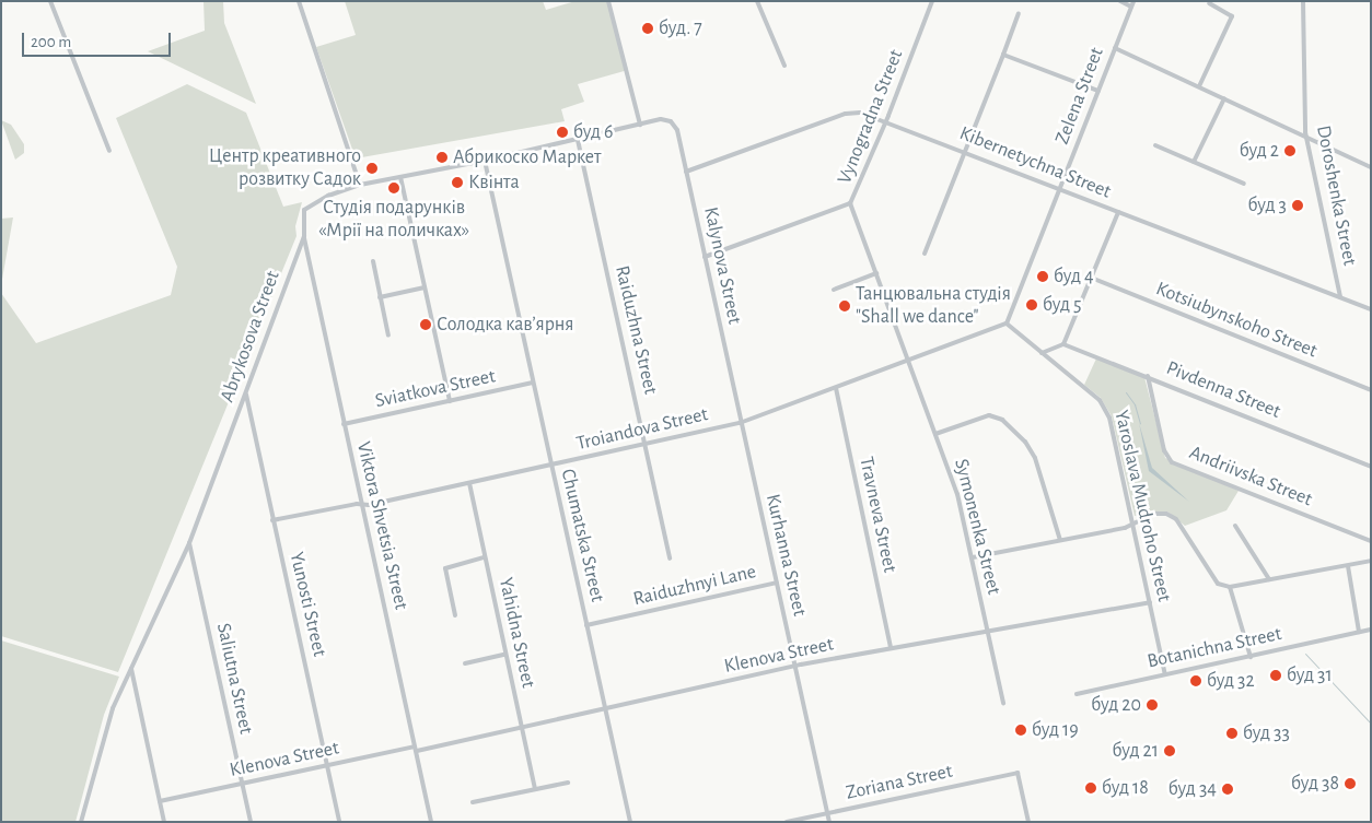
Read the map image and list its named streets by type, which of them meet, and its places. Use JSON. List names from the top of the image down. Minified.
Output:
{"streets":{"street":["Zelena Street","Vynogradna Street","Kibernetychna Street","Doroshenka Street","Kalynova Street","Kotsiubynskoho Street","Raiduzhna Street","Abrykosova Street","Sviatkova Street","Pivdenna Street","Troiandova Street","Andriivska Street","Yaroslava Mudroho Street","Travneva Street","Viktora Shvetsia Street","Symonenka Street","Chumatska Street","Kurhanna Street","Raiduzhnyi Lane","Yunosti Street","Yahidna Street","Botanichna Street","Klenova Street","Saliutna Street","Zoriana Street"]},"crossings":[["Zelena Street","Kibernetychna Street"],["Zelena Street","Troiandova Street"],["Zelena Street","Yaroslava Mudroho Street"],["Vynogradna Street","Kibernetychna Street"],["Vynogradna Street","Troiandova Street"],["Vynogradna Street","Symonenka Street"],["Kibernetychna Street","Doroshenka Street"],["Kibernetychna Street","Kalynova Street"],["Kalynova Street","Abrykosova Street"],["Kalynova Street","Troiandova Street"],["Kalynova Street","Kurhanna Street"],["Raiduzhna Street","Abrykosova Street"],["Raiduzhna Street","Troiandova Street"],["Abrykosova Street","Viktora Shvetsia Street"],["Abrykosova Street","Chumatska Street"],["Abrykosova Street","Yunosti Street"],["Abrykosova Street","Saliutna Street"],["Sviatkova Street","Viktora Shvetsia Street"],["Sviatkova Street","Chumatska Street"],["Pivdenna Street","Andriivska Street"],["Troiandova Street","Yaroslava Mudroho Street"],["Troiandova Street","Travneva Street"],["Troiandova Street","Viktora Shvetsia Street"],["Troiandova Street","Symonenka Street"],["Troiandova Street","Chumatska Street"],["Troiandova Street","Kurhanna Street"],["Troiandova Street","Yunosti Street"],["Troiandova Street","Yahidna Street"],["Yaroslava Mudroho Street","Botanichna Street"],["Yaroslava Mudroho Street","Klenova Street"],["Travneva Street","Klenova Street"],["Viktora Shvetsia Street","Klenova Street"],["Symonenka Street","Klenova Street"],["Chumatska Street","Raiduzhnyi Lane"],["Chumatska Street","Klenova Street"],["Kurhanna Street","Raiduzhnyi Lane"],["Kurhanna Street","Klenova Street"],["Kurhanna Street","Zoriana Street"],["Yunosti Street","Klenova Street"],["Yahidna Street","Klenova Street"],["Klenova Street","Saliutna Street"]],"places":["буд. 7","буд 6","буд 2","Абрикоско Маркет","Центр креативного розвитку Садок","Квінта","Студія подарунків «Мрії на поличках»","буд 3","буд 4","буд 5","Танцювальна студія \"Shall we dance\"","Солодка кав’ярня","буд 31","буд 32","буд 20","буд 19","буд 33","буд 21","буд 38","буд 18","буд 34"],"scale_bar":"200 m"}
